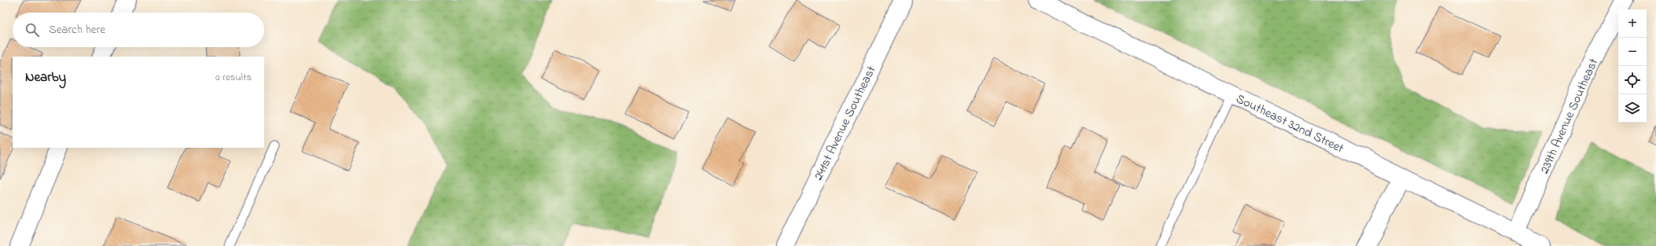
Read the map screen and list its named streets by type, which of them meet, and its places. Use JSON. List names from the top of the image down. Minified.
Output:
{"streets":{"street":["239th Avenue Southeast","241st Avenue Southeast","Southeast 32nd Street"]},"crossings":[["239th Avenue Southeast","Southeast 32nd Street"]],"page":{"map_buttons":["+","−"],"search":"Search here","heading":["Nearby","0 results"]}}
